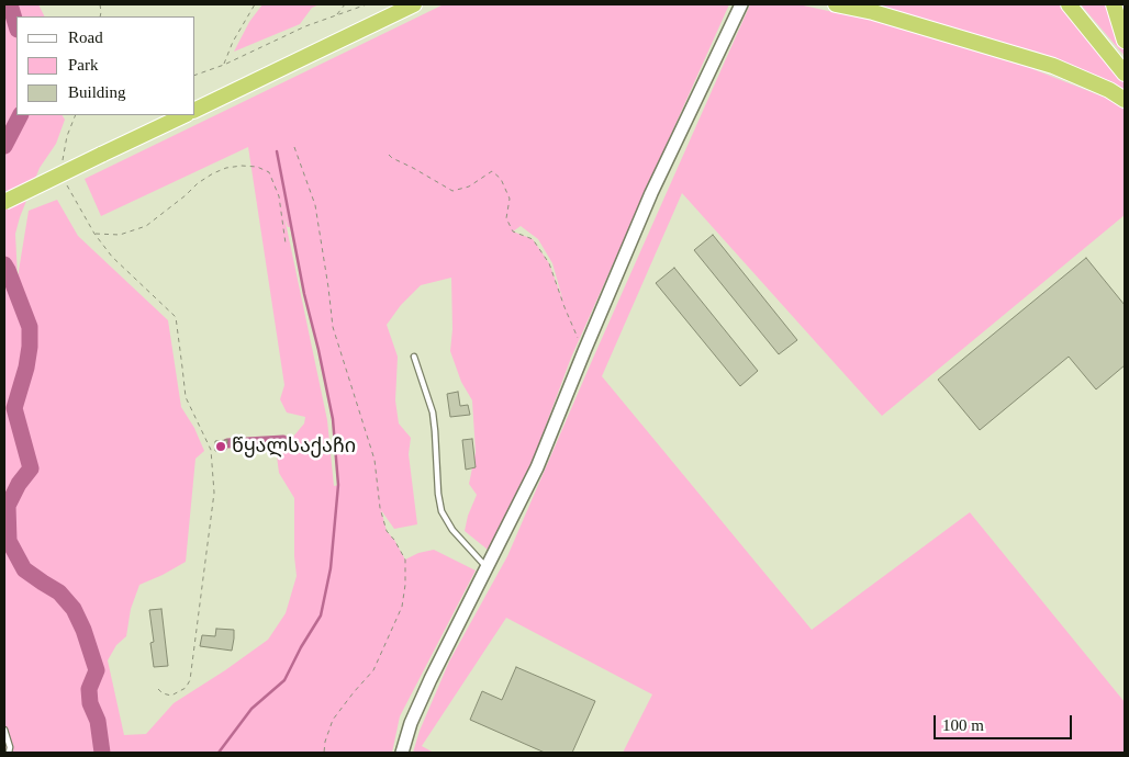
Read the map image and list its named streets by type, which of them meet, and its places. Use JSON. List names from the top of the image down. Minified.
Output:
{"places":["წყალსაქაჩი"],"legend":["Road","Park","Building"],"scale_bar":"100 m"}
